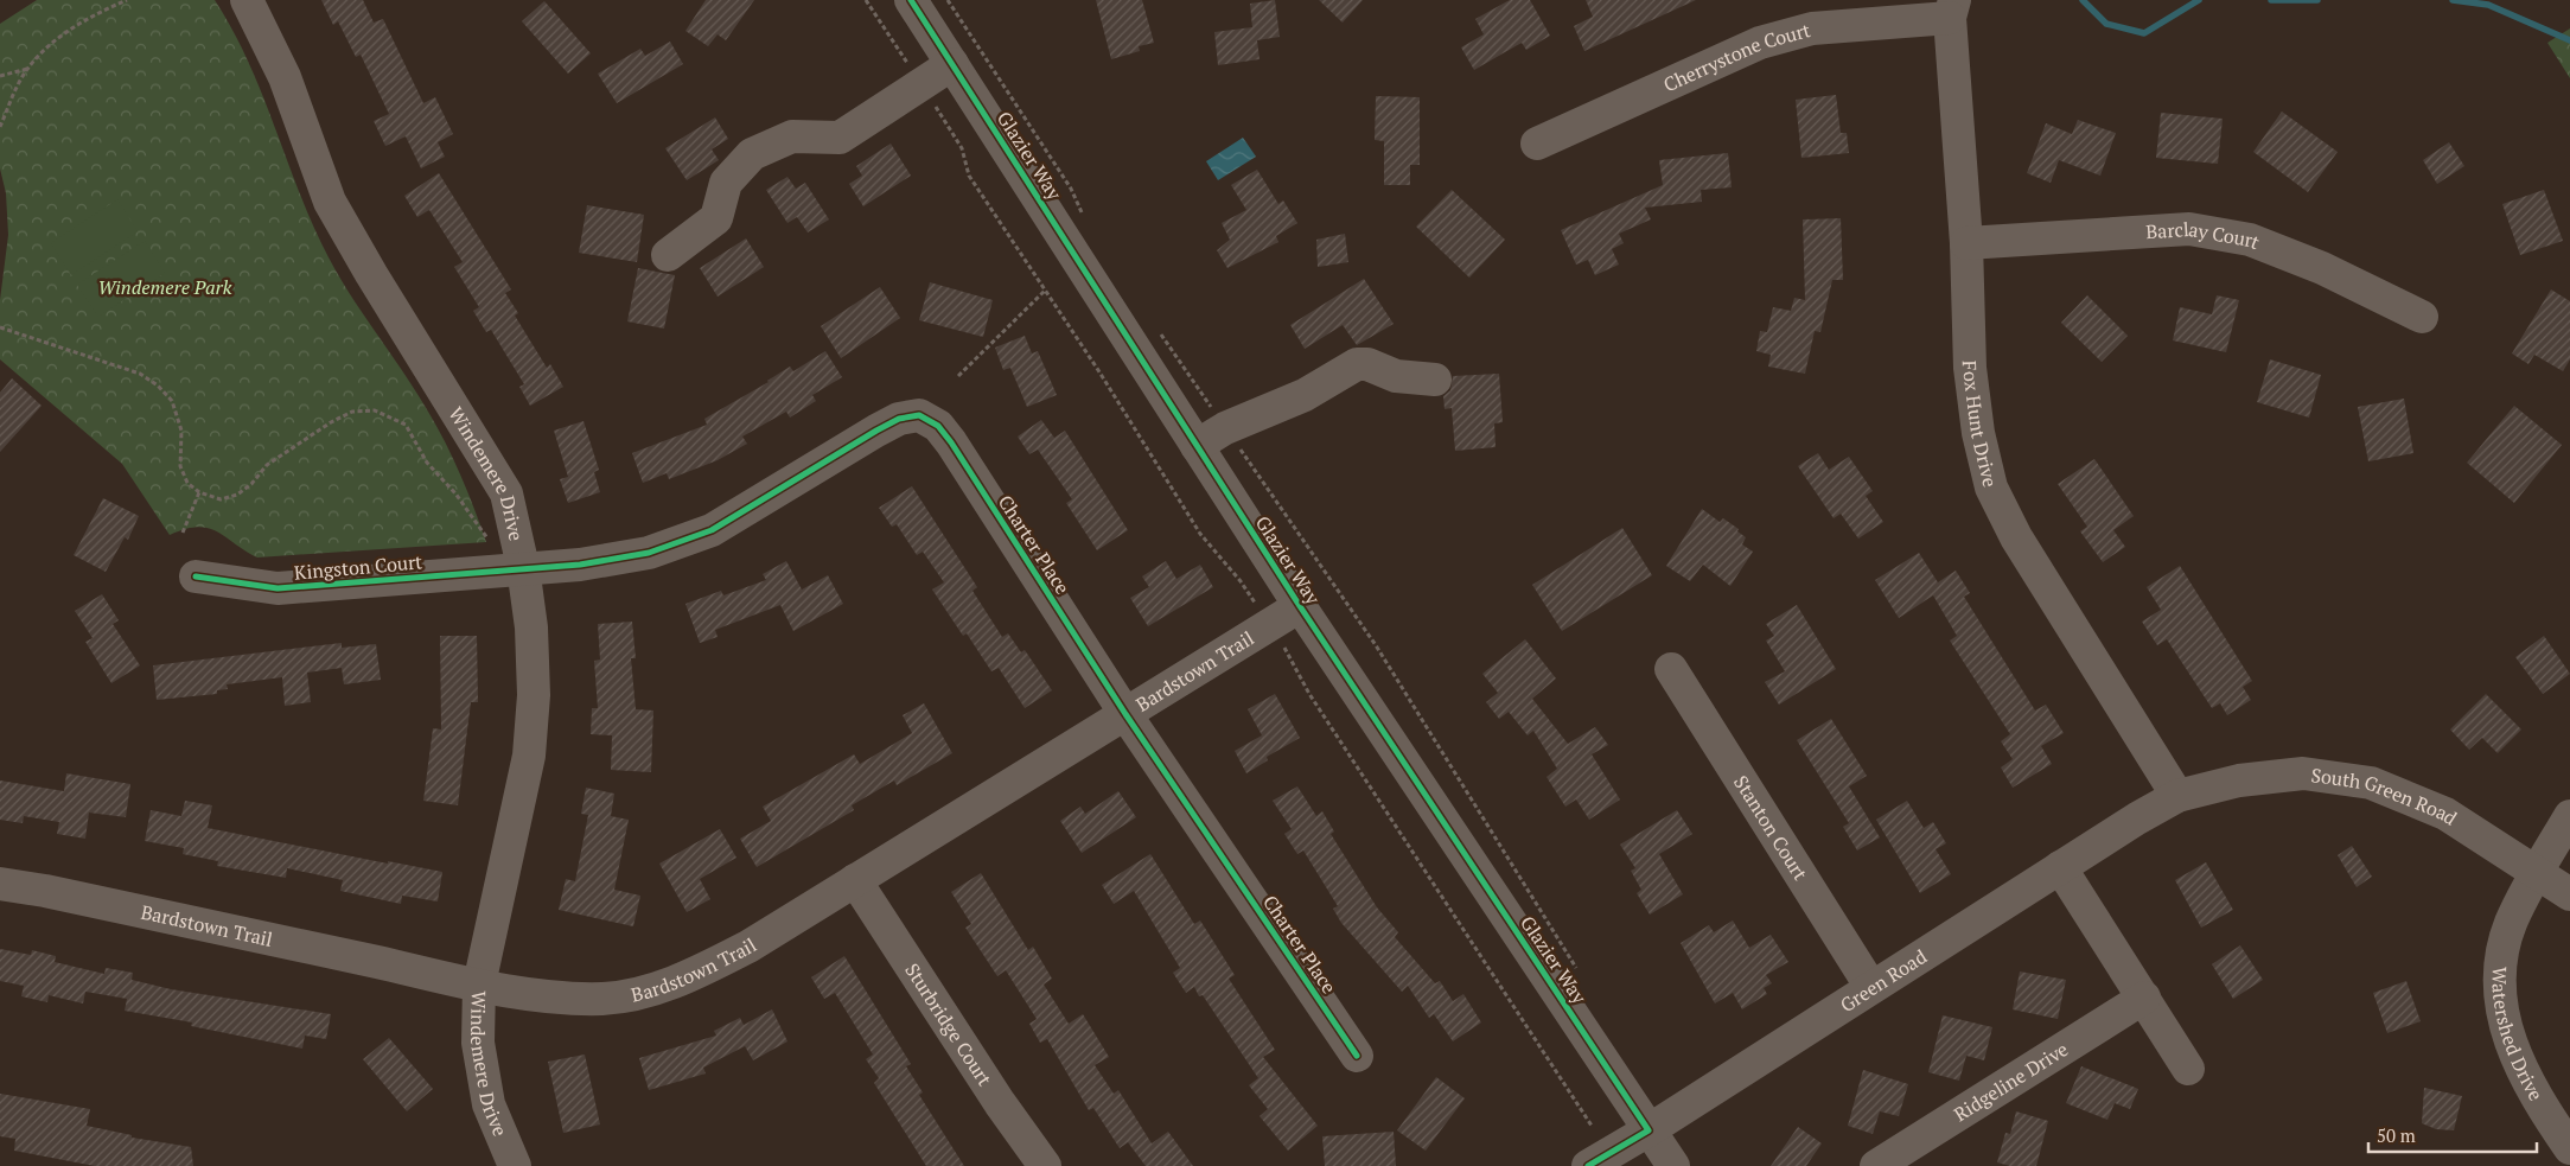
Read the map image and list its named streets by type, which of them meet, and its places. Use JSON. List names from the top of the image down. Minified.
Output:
{"streets":{"street":["Cherrystone Court","Glazier Way","Barclay Court","Fox Hunt Drive","Windemere Drive","Charter Place","Kingston Court","Bardstown Trail","South Green Road","Stanton Court","Green Road","Sturbridge Court","Watershed Drive","Ridgeline Drive"]},"crossings":[["Cherrystone Court","Fox Hunt Drive"],["Glazier Way","Bardstown Trail"],["Glazier Way","Green Road"],["Barclay Court","Fox Hunt Drive"],["Fox Hunt Drive","South Green Road"],["Fox Hunt Drive","Green Road"],["Windemere Drive","Charter Place"],["Windemere Drive","Kingston Court"],["Windemere Drive","Bardstown Trail"],["Charter Place","Kingston Court"],["Charter Place","Bardstown Trail"],["Bardstown Trail","Sturbridge Court"],["South Green Road","Green Road"],["South Green Road","Watershed Drive"],["Stanton Court","Green Road"]],"parks":["Windemere Park"],"scale_bar":"50 m"}
